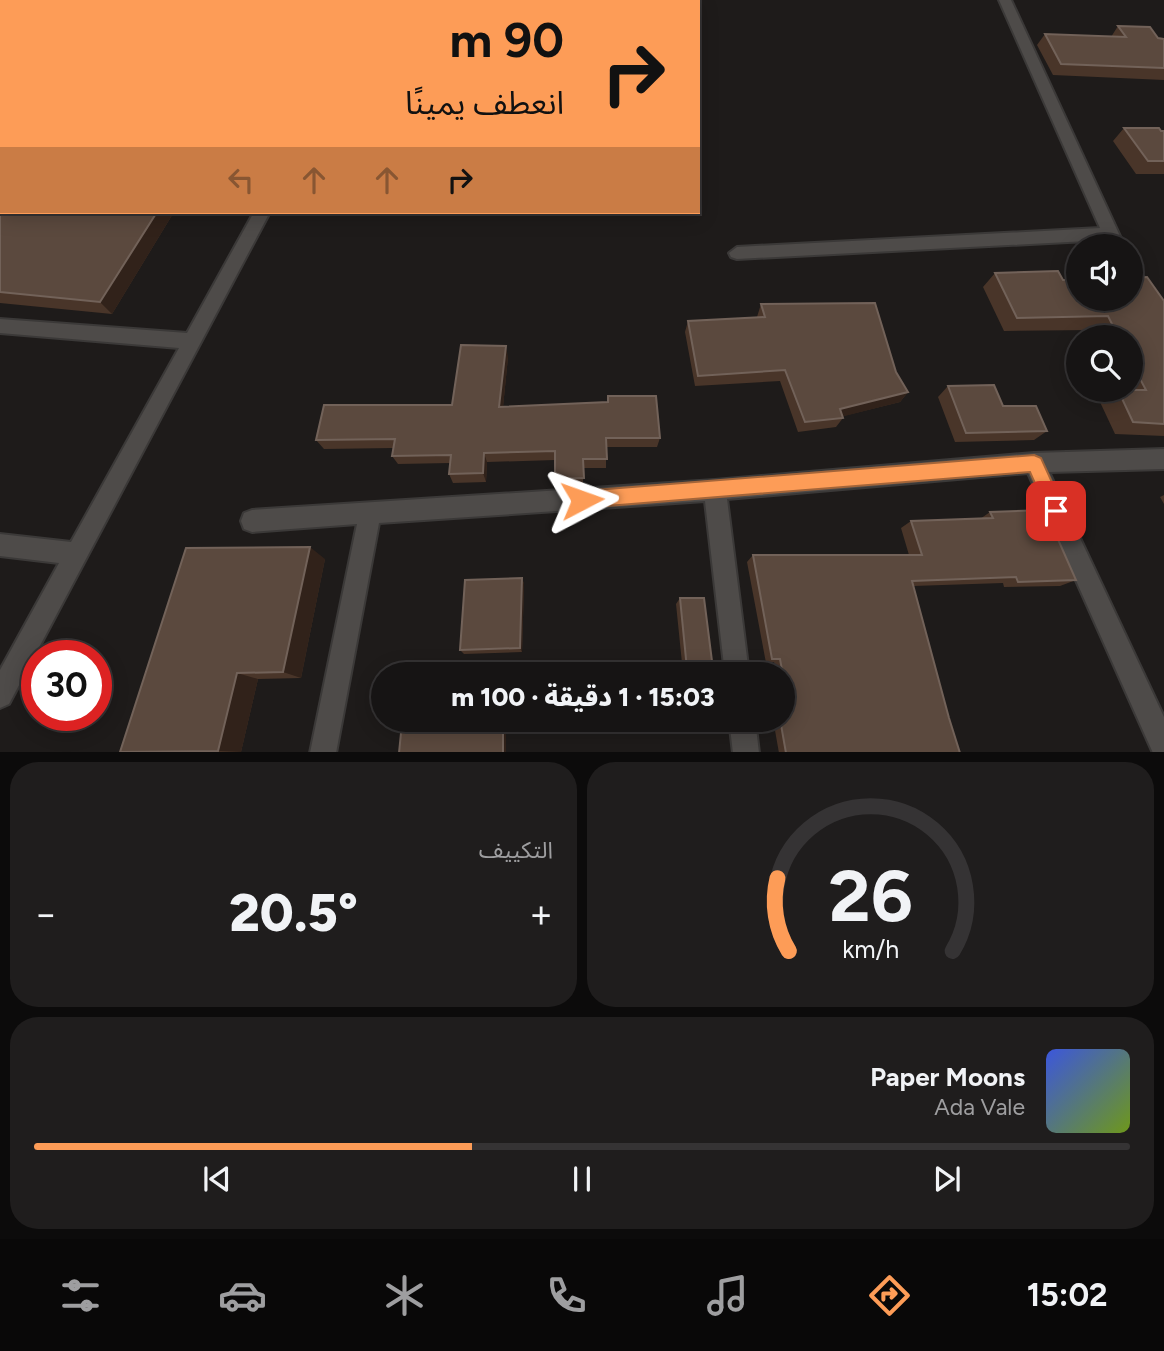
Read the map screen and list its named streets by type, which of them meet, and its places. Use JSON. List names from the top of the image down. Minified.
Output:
{"page":{"turn":["90 m","انعطف يمينًا"],"limit":"30","trip":"15:03 · 1 دقيقة · 100 m","tile":"التكييف","heat":["−","20.5°","+"],"song":["Paper Moons","Ada Vale"],"tabs":"15:02","gauge":["26","km/h"]}}
